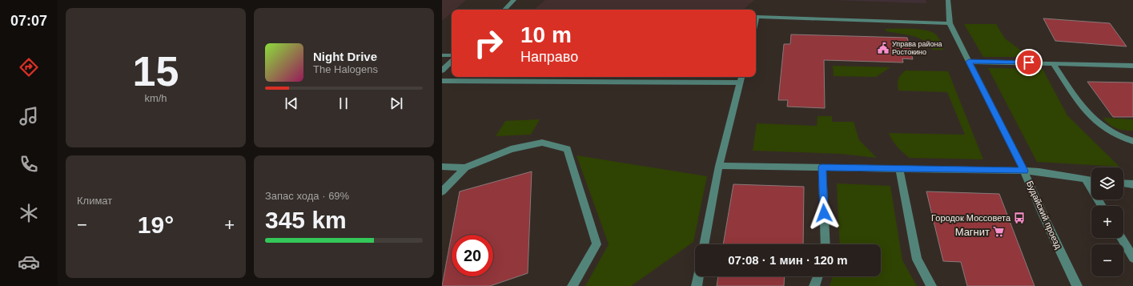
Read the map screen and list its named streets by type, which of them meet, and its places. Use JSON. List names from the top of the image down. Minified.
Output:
{"streets":{"street":["Будайский проезд"]},"places":{"public building":["Управа района Ростокино"],"bus stop":["Городок Моссовета"],"supermarket":["Магнит"]},"page":{"tabs":"07:07","tile":[["15","km/h"],"Климат",["Запас хода · 69%","345 km"]],"turn":["10 m","Направо"],"song":["Night Drive","The Halogens"],"map_buttons":["+","−"],"heat":["−","19°","+"],"limit":"20","trip":"07:08 · 1 мин · 120 m"}}
